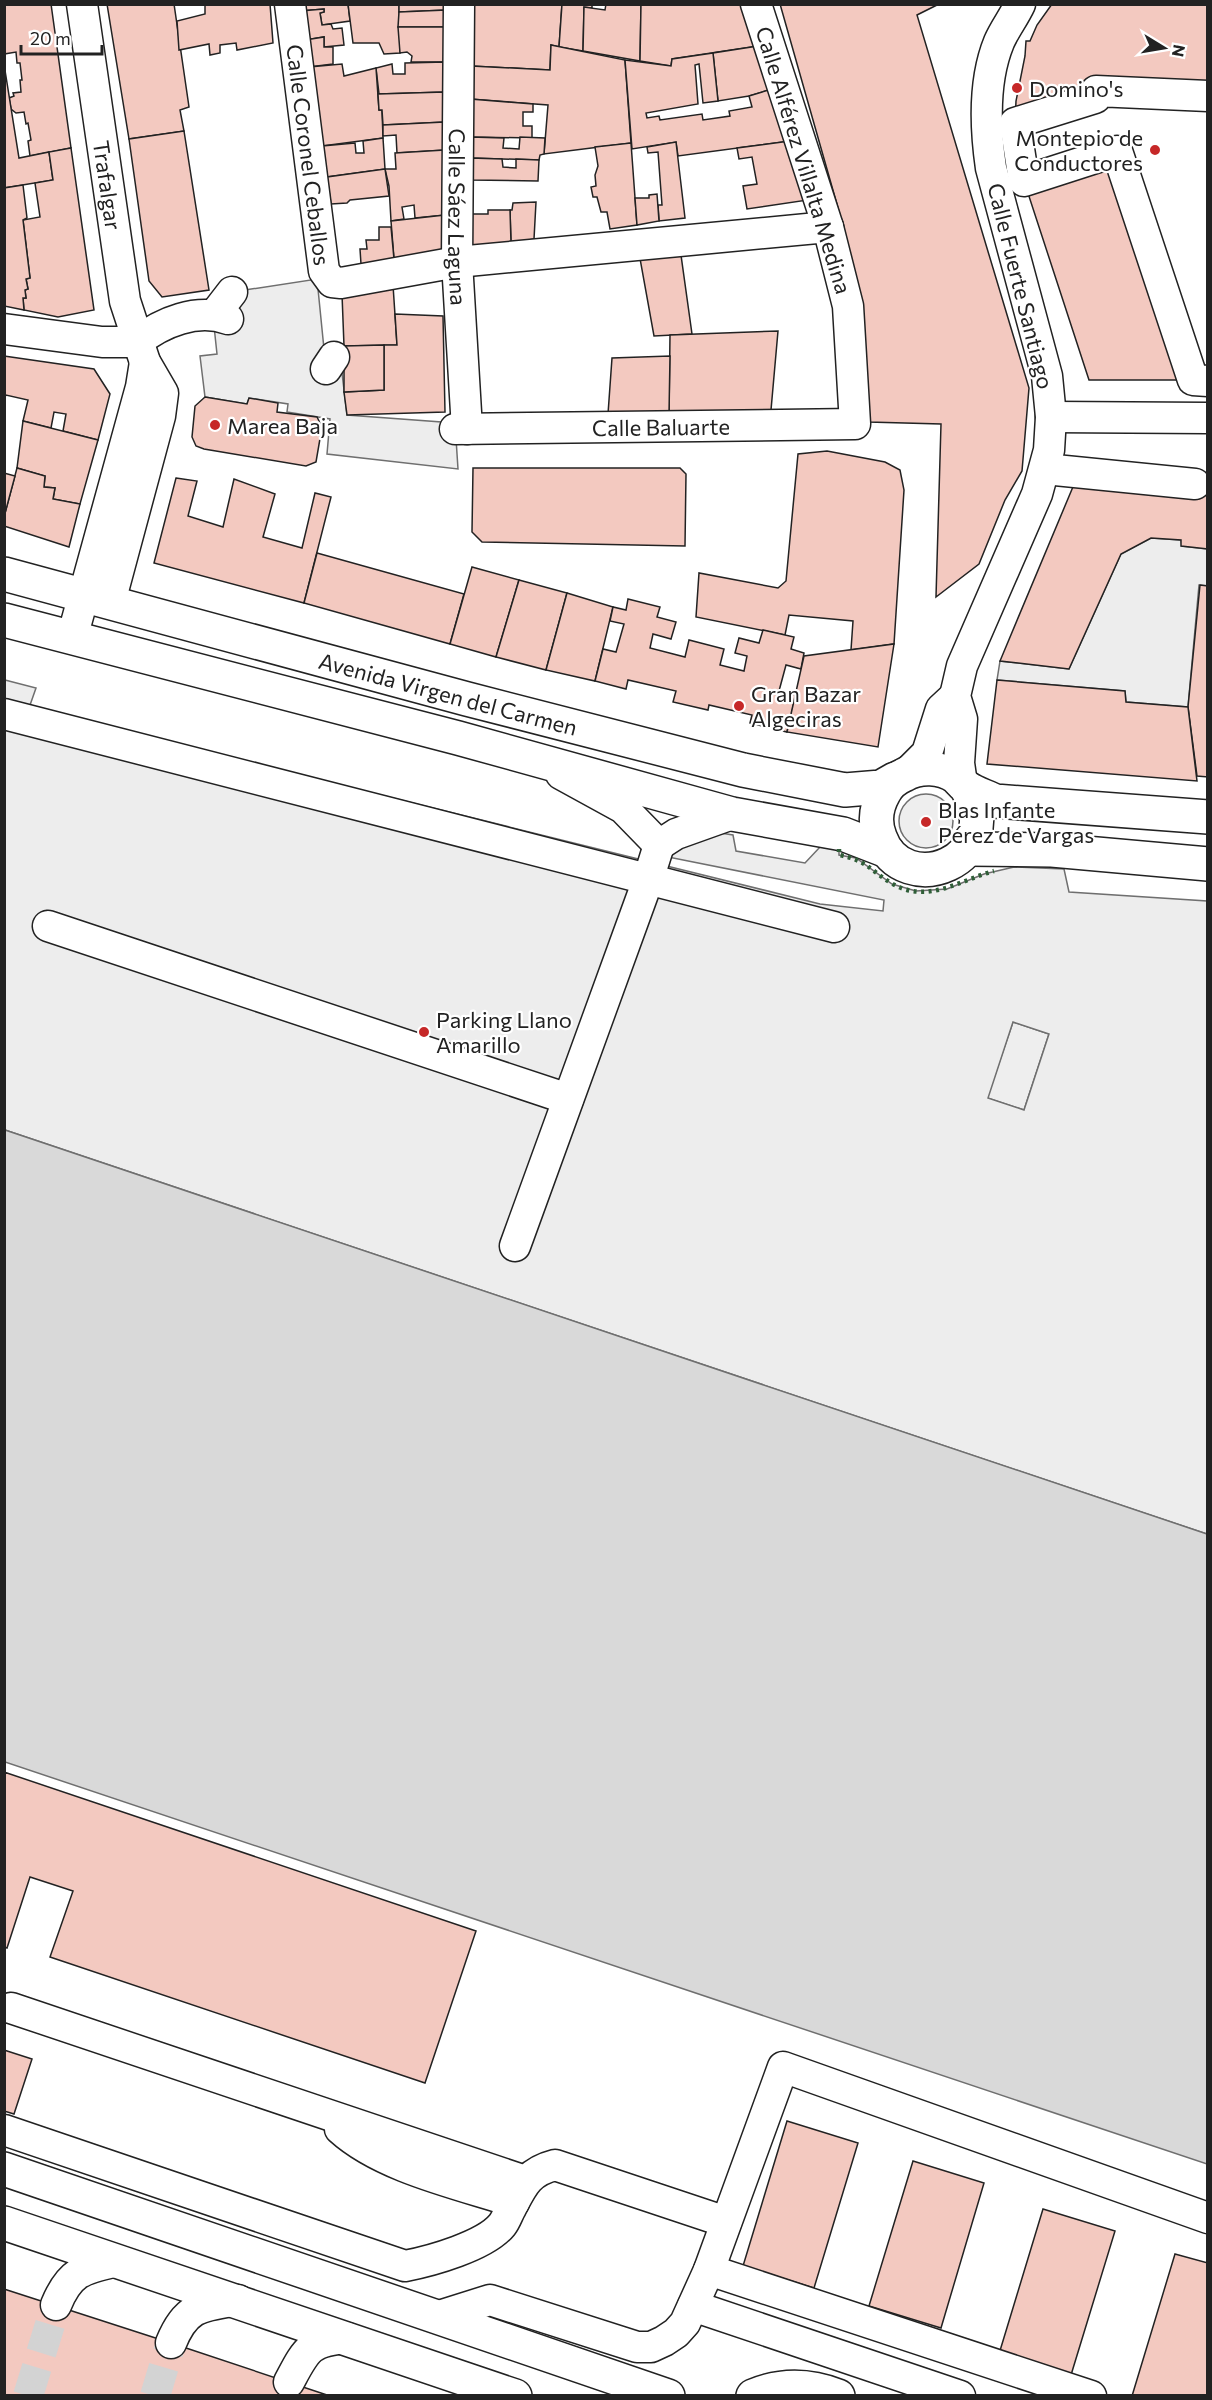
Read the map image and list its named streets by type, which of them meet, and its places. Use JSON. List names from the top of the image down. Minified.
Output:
{"streets":{"main road":["Avenida Virgen del Carmen"],"street":["Calle Coronel Ceballos","Calle Alférez Villalta Medina","Trafalgar","Calle Sáez Laguna","Calle Fuerte Santiago","Calle Baluarte"]},"crossings":[["Calle Coronel Ceballos","Calle Alférez Villalta Medina"],["Calle Coronel Ceballos","Calle Sáez Laguna"],["Calle Alférez Villalta Medina","Calle Baluarte"],["Trafalgar","Avenida Virgen del Carmen"],["Calle Sáez Laguna","Calle Baluarte"],["Calle Fuerte Santiago","Avenida Virgen del Carmen"]],"places":["Domino's","Montepio de Conductores","Marea Baja","Gran Bazar Algeciras","Blas Infante Pérez de Vargas","Parking Llano Amarillo"],"scale_bar":"20 m","north":"right"}
